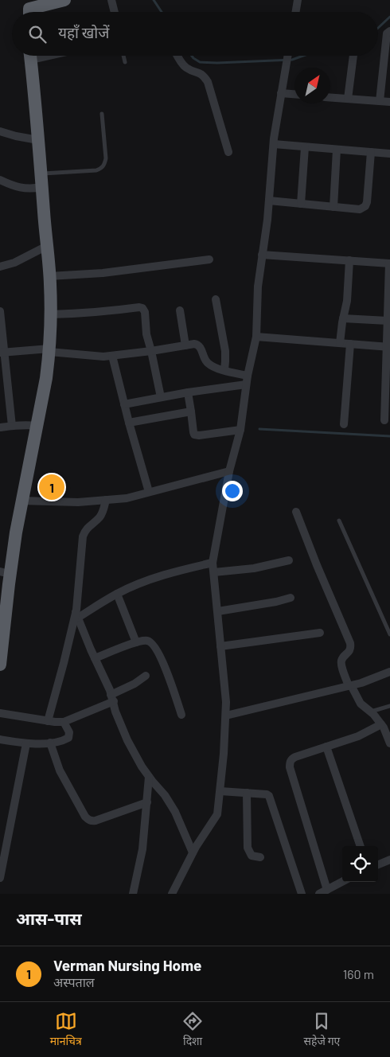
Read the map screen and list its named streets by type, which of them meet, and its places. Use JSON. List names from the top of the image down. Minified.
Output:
{"north":"top right","page":{"search":"यहाँ खोजें","pins":"1","heading":"आस-पास","list":[{"mark":"1","name":"Verman Nursing Home","note":"अस्पताल","value":"160 m"}],"nav":["मानचित्र","दिशा","सहेजे गए"]}}
